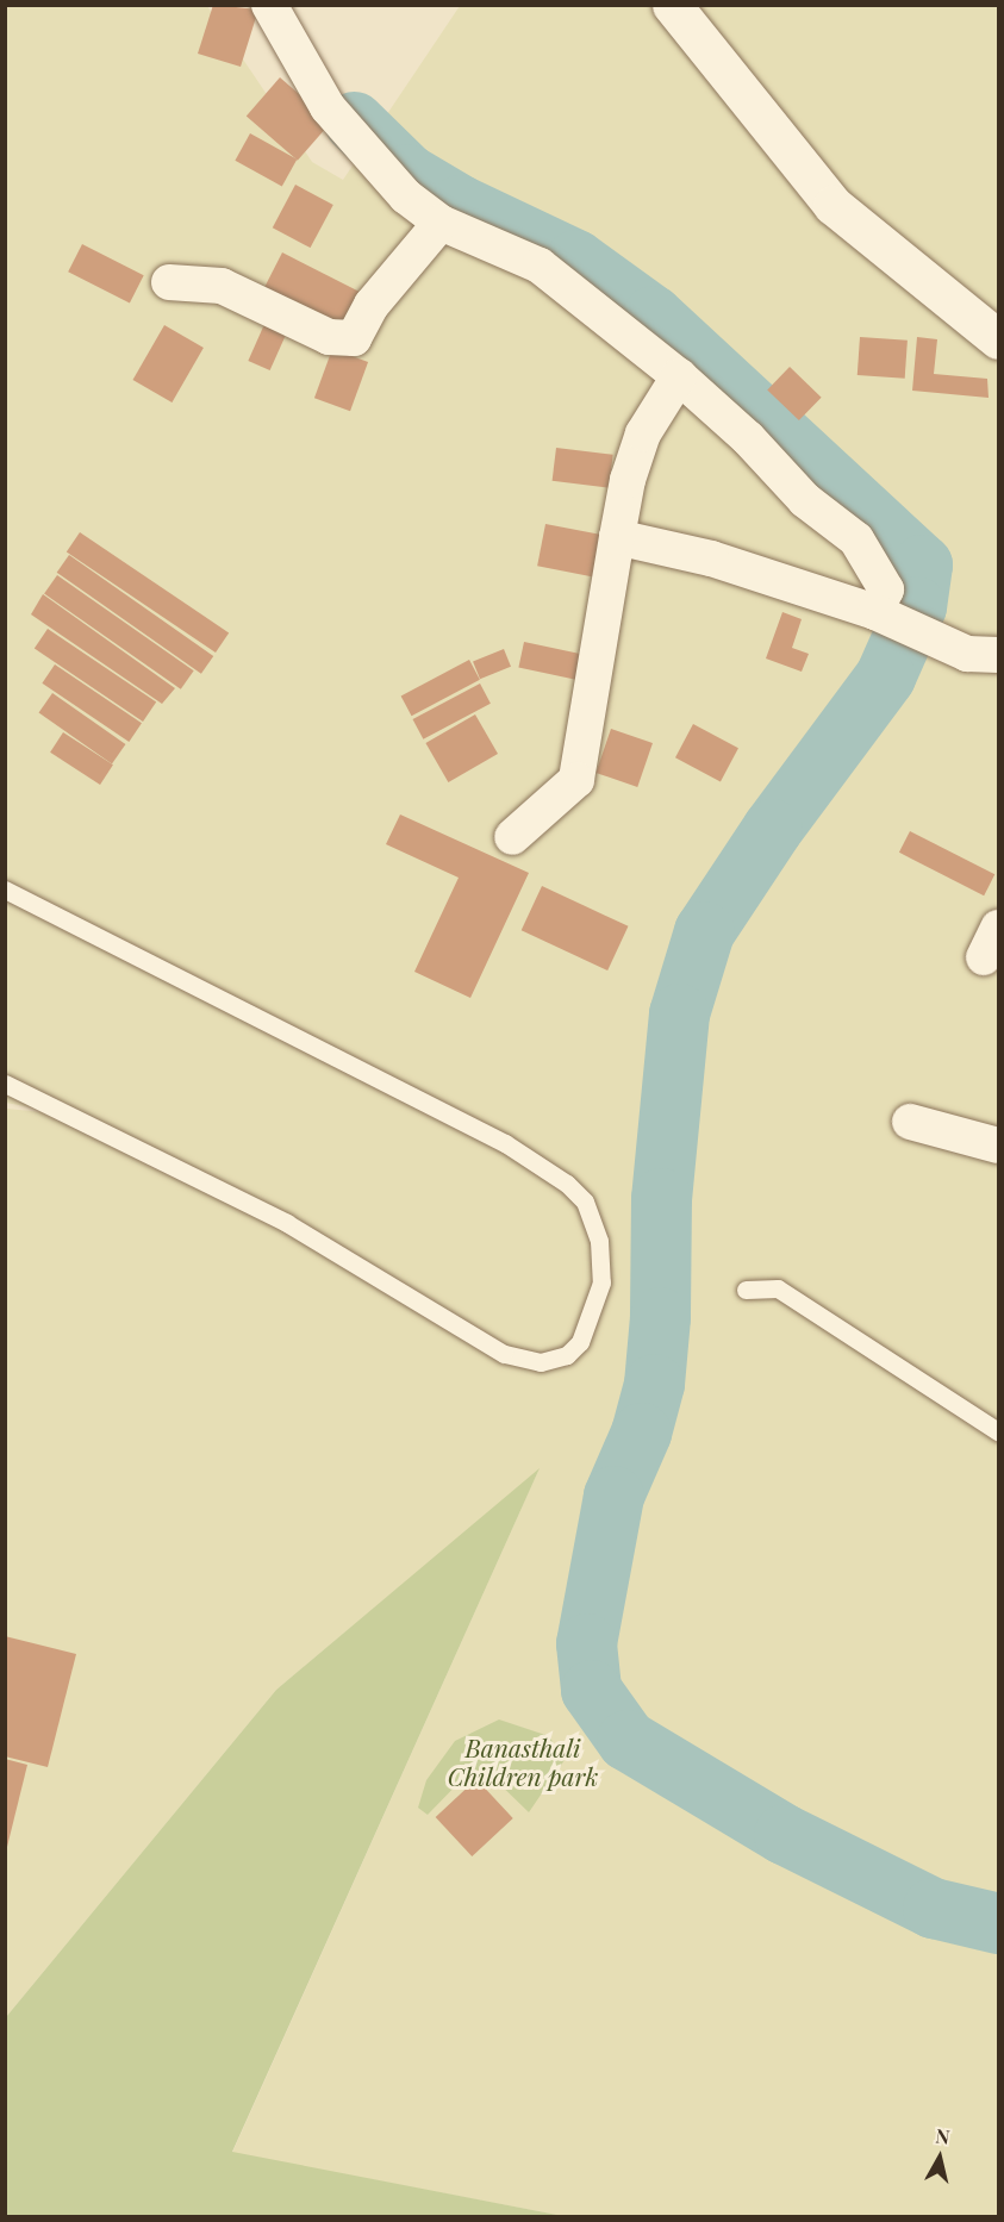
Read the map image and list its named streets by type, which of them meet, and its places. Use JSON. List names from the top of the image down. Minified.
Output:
{"parks":["Banasthali Children park"],"north":"top"}
